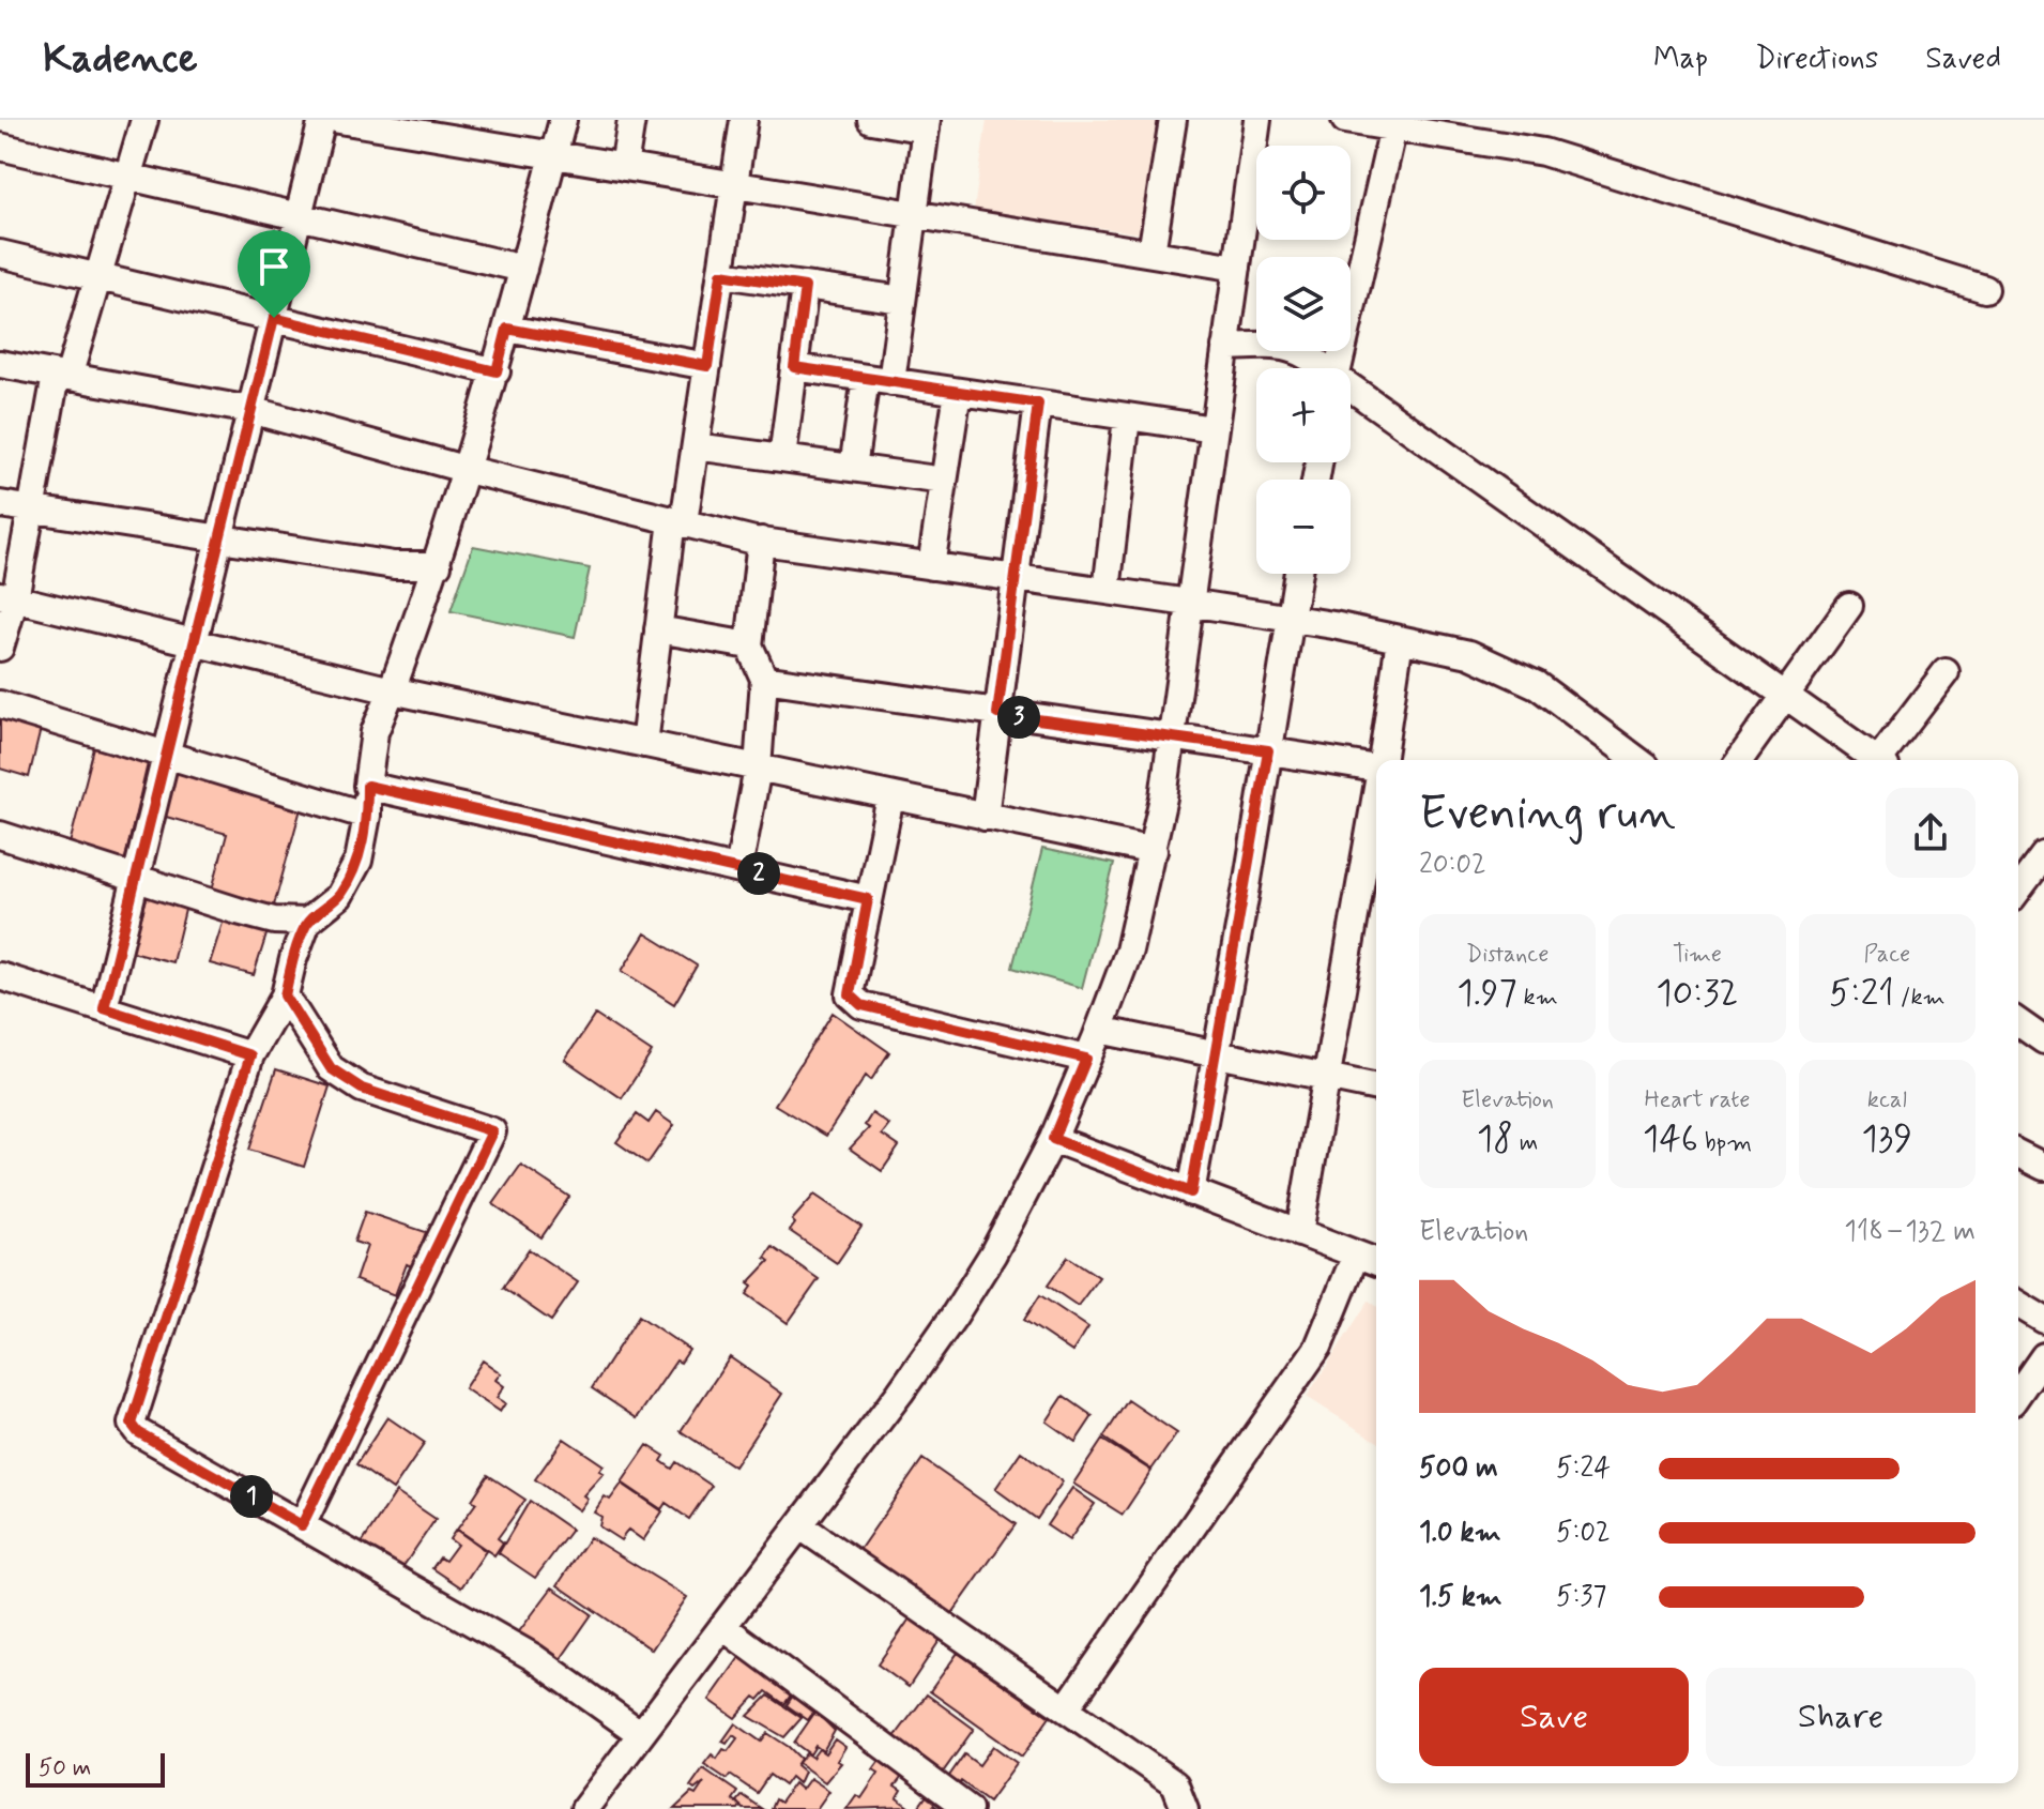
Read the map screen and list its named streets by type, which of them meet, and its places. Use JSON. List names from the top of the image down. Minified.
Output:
{"scale_bar":"50 m","page":{"header":"Kadence","nav":["Map","Directions","Saved"],"map_buttons":["+","−"],"pins":["3","2","1"],"heading":["Evening run","20:02"],"stats":[["Distance","1.97 km"],["Time","10:32"],["Pace","5:21 /km"],["Elevation","18 m"],["Heart rate","146 bpm"],["kcal","139"]],"chart":["Elevation","118–132 m"],"list":[{"name":"500 m","note":"5:24"},{"name":"1.0 km","note":"5:02"},{"name":"1.5 km","note":"5:37"}],"buttons":["Save","Share"],"scale":"50 m"}}
